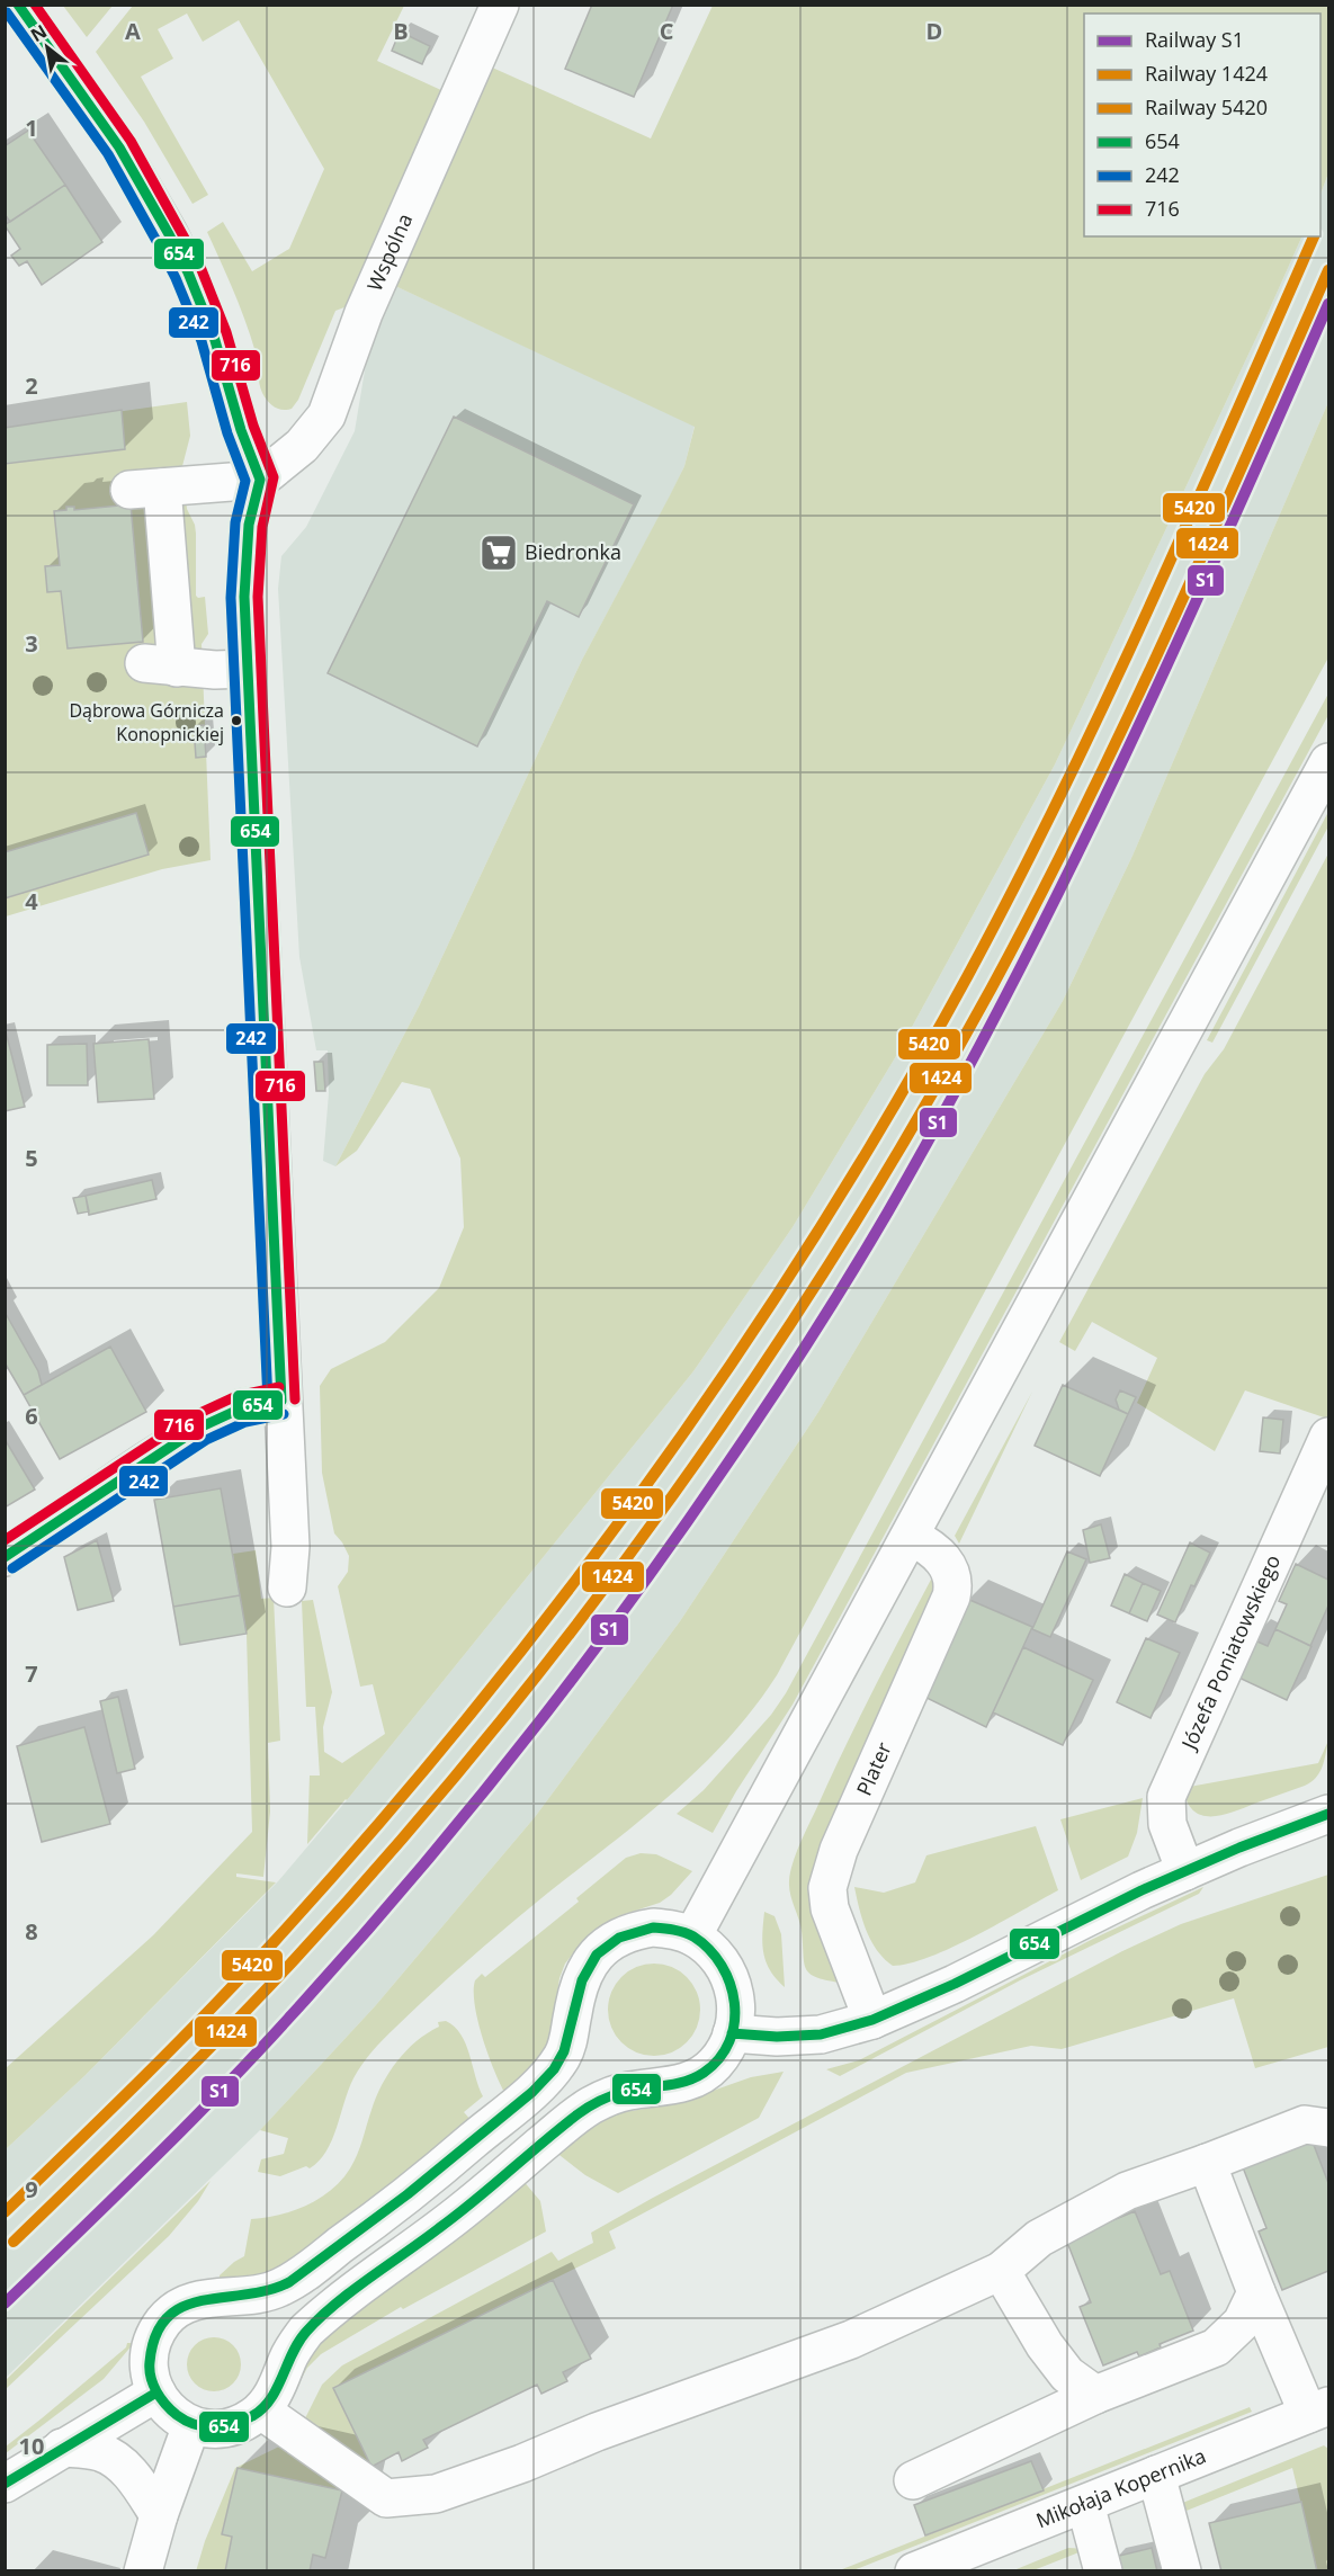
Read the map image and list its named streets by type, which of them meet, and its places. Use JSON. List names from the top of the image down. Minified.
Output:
{"streets":{"street":["Wspólna","Józefa Poniatowskiego","Plater","Mikołaja Kopernika"]},"places":{"supermarket":["Biedronka"],"other":["Dąbrowa Górnicza Konopnickiej"]},"lines":["transit line 654","transit line 716","transit line 242","rail line 5420","rail line 1424","rail line S1"],"legend":["Railway S1","Railway 1424","Railway 5420","654","242","716"],"north":"top left","grid":{"columns":["A","B","C","D"],"rows":["1","2","3","4","5","6","7","8","9","10"]}}
